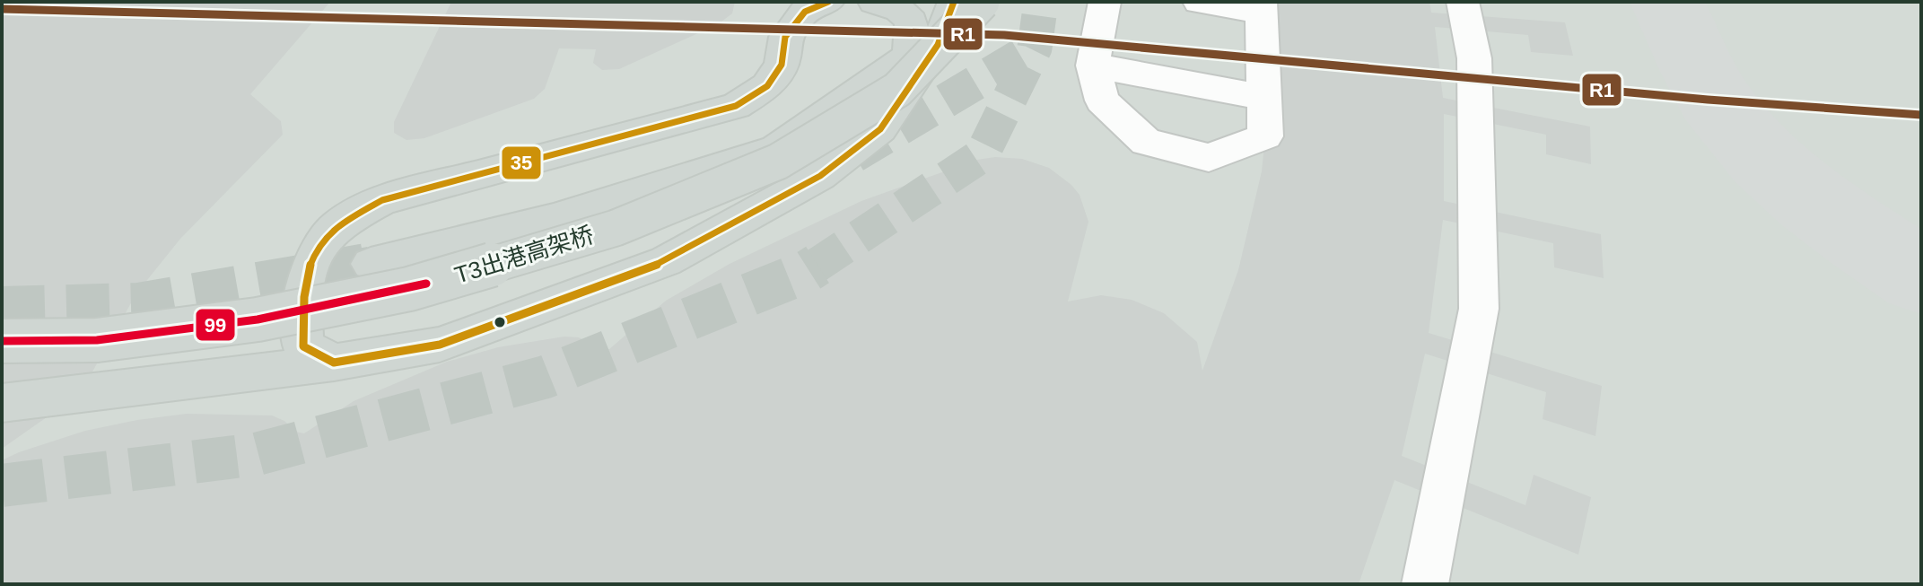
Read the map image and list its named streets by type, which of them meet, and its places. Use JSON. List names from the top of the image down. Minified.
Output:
{"streets":{"main road":["T3出港高架桥"]},"lines":["transit line 35","transit line R1","transit line 99"]}
